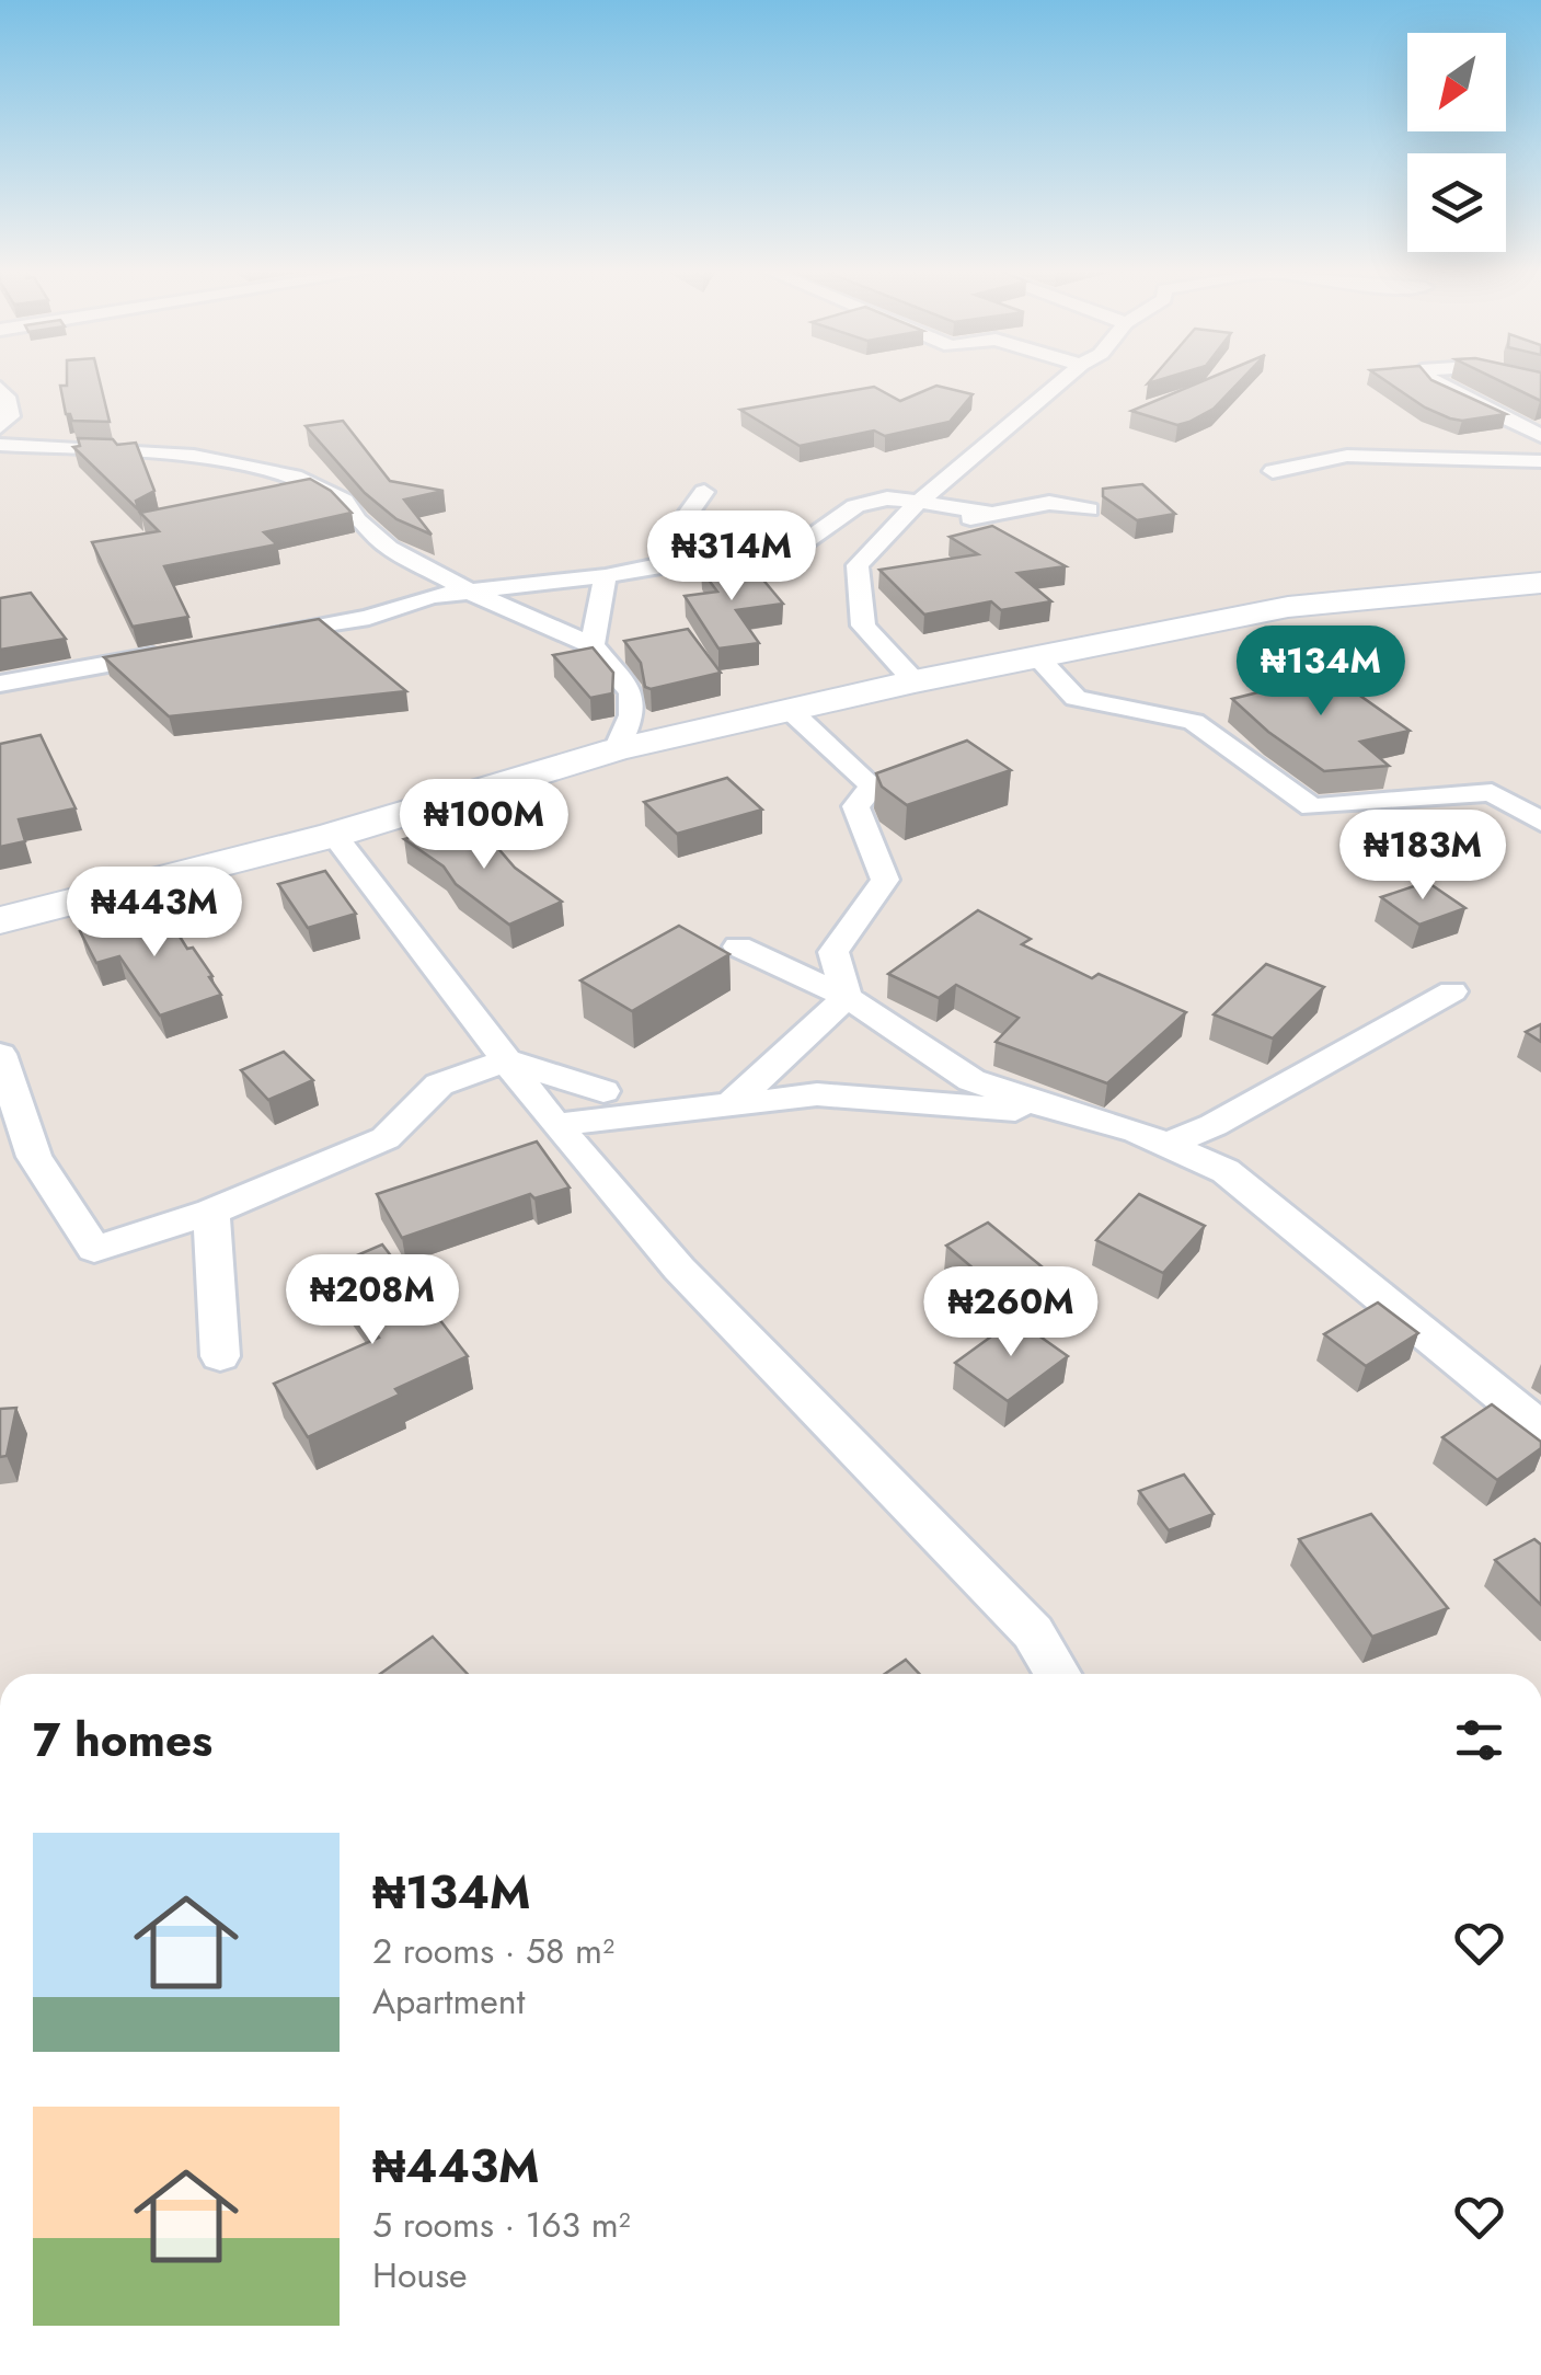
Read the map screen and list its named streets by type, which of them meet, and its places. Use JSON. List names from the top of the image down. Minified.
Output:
{"north":"bottom left","page":{"price":["₦314M","₦134M","₦100M","₦183M","₦443M","₦208M","₦260M"],"heading":"7 homes","list":[{"name":"₦134M","note":"2 rooms · 58 m² · Apartment"},{"name":"₦443M","note":"5 rooms · 163 m² · House"}]}}
